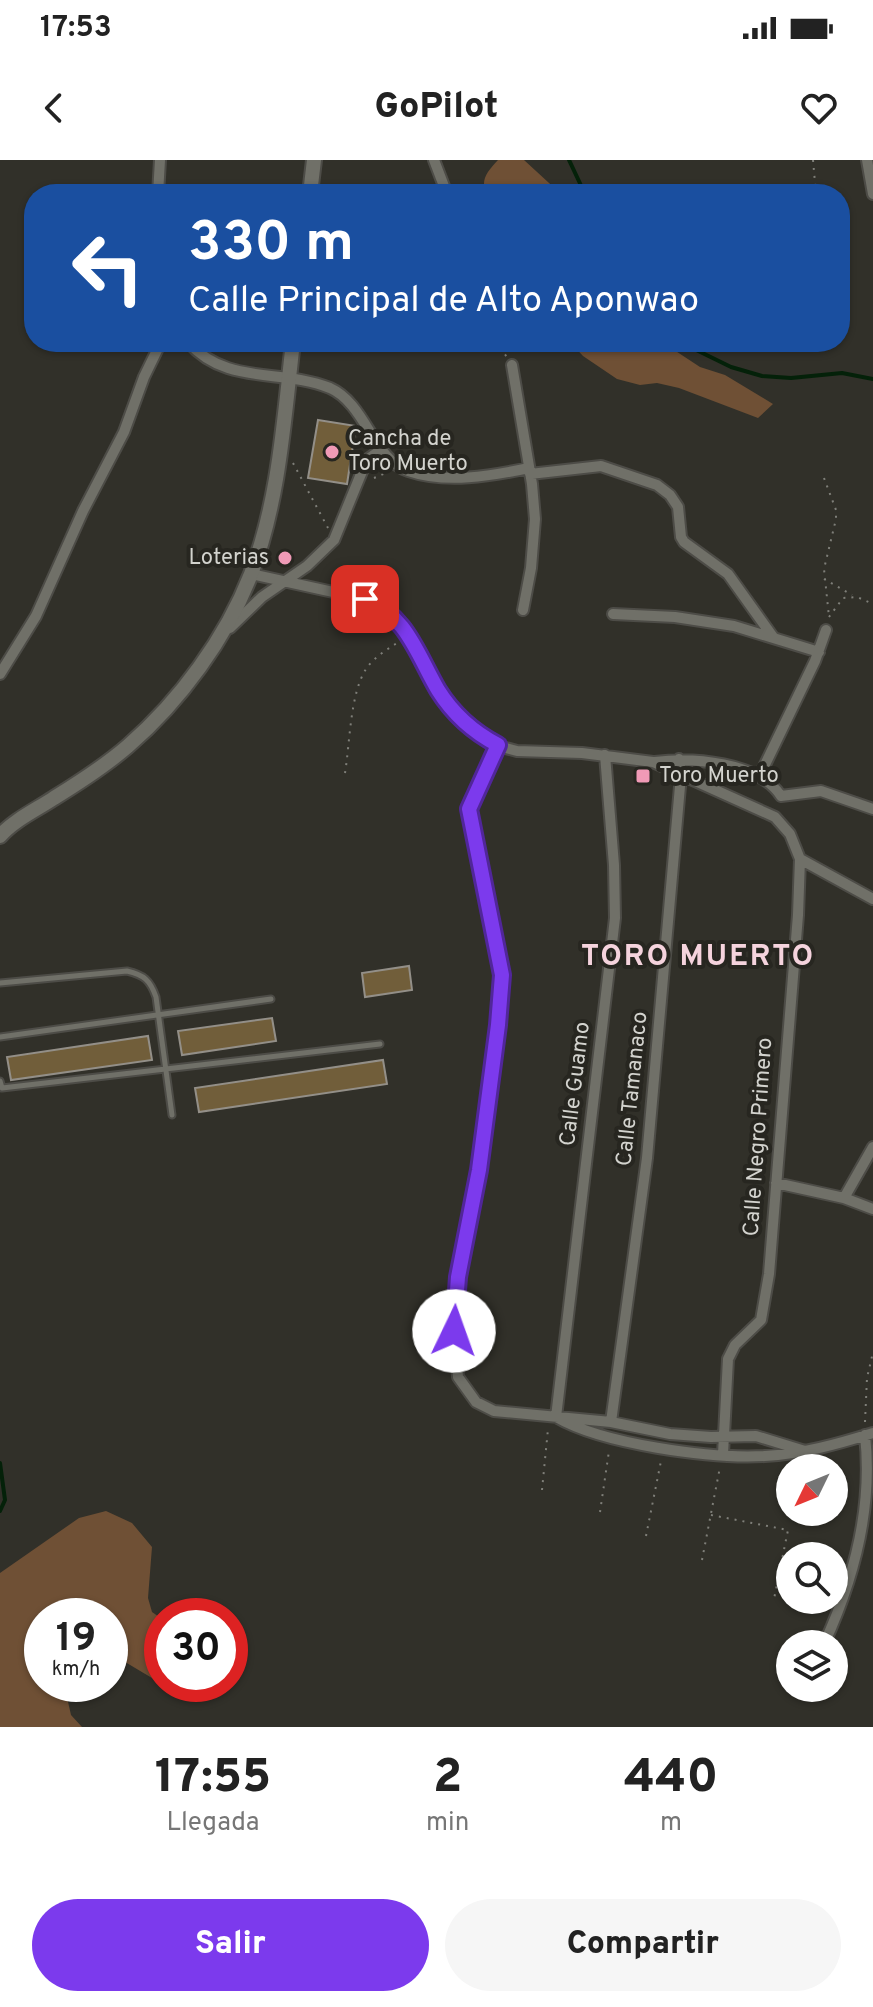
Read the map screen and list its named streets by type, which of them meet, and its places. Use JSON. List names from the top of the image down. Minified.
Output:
{"streets":{"street":["Calle Guamo","Calle Tamanaco","Calle Negro Primero"]},"districts":["TORO MUERTO"],"places":{"other":["Cancha de Toro Muerto","Loterias"],"transit":["Toro Muerto"]},"north":"bottom left","page":{"status":"17:53","header":"GoPilot","turn":["330 m","Calle Principal de Alto Aponwao"],"speed":"19 km/h","limit":"30","eta":["17:55","Llegada","2","min","440","m"],"buttons":["Salir","Compartir"]}}
